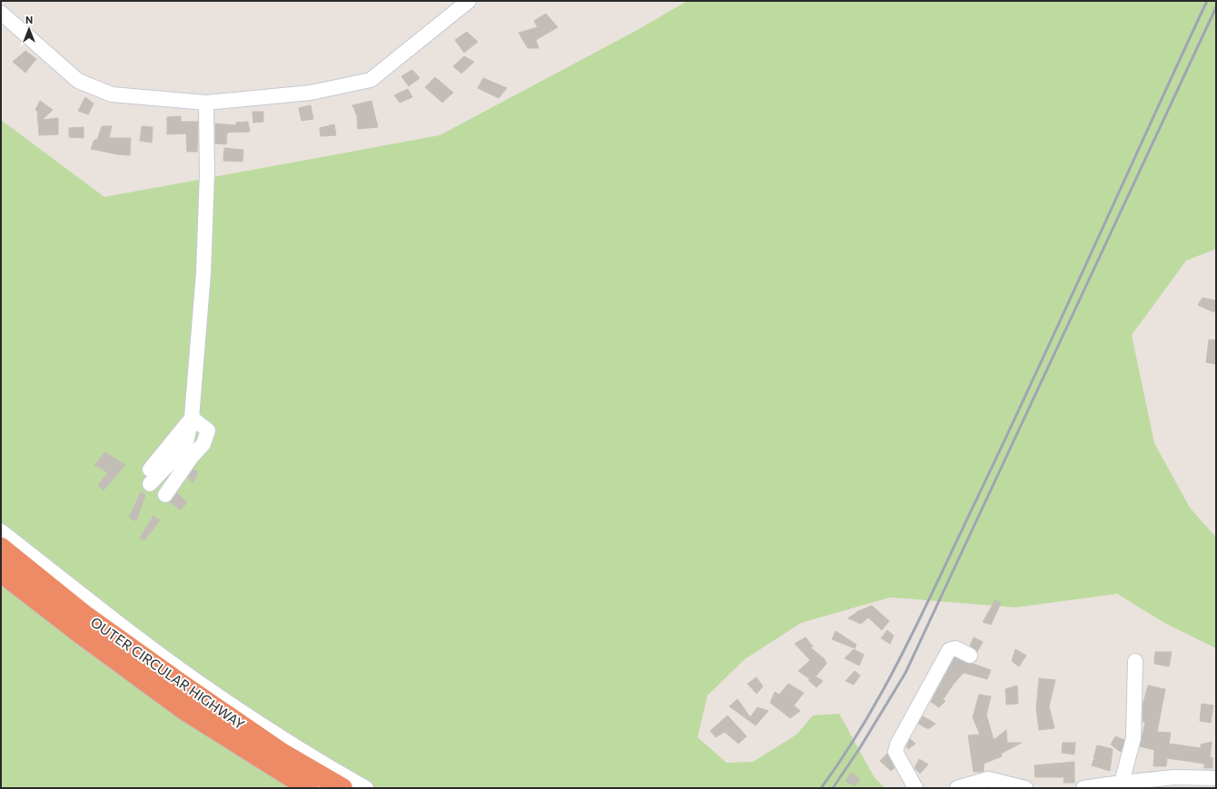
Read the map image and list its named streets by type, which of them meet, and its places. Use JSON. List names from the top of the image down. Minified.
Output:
{"streets":{"highway":["OUTER CIRCULAR HIGHWAY"]},"north":"top"}
